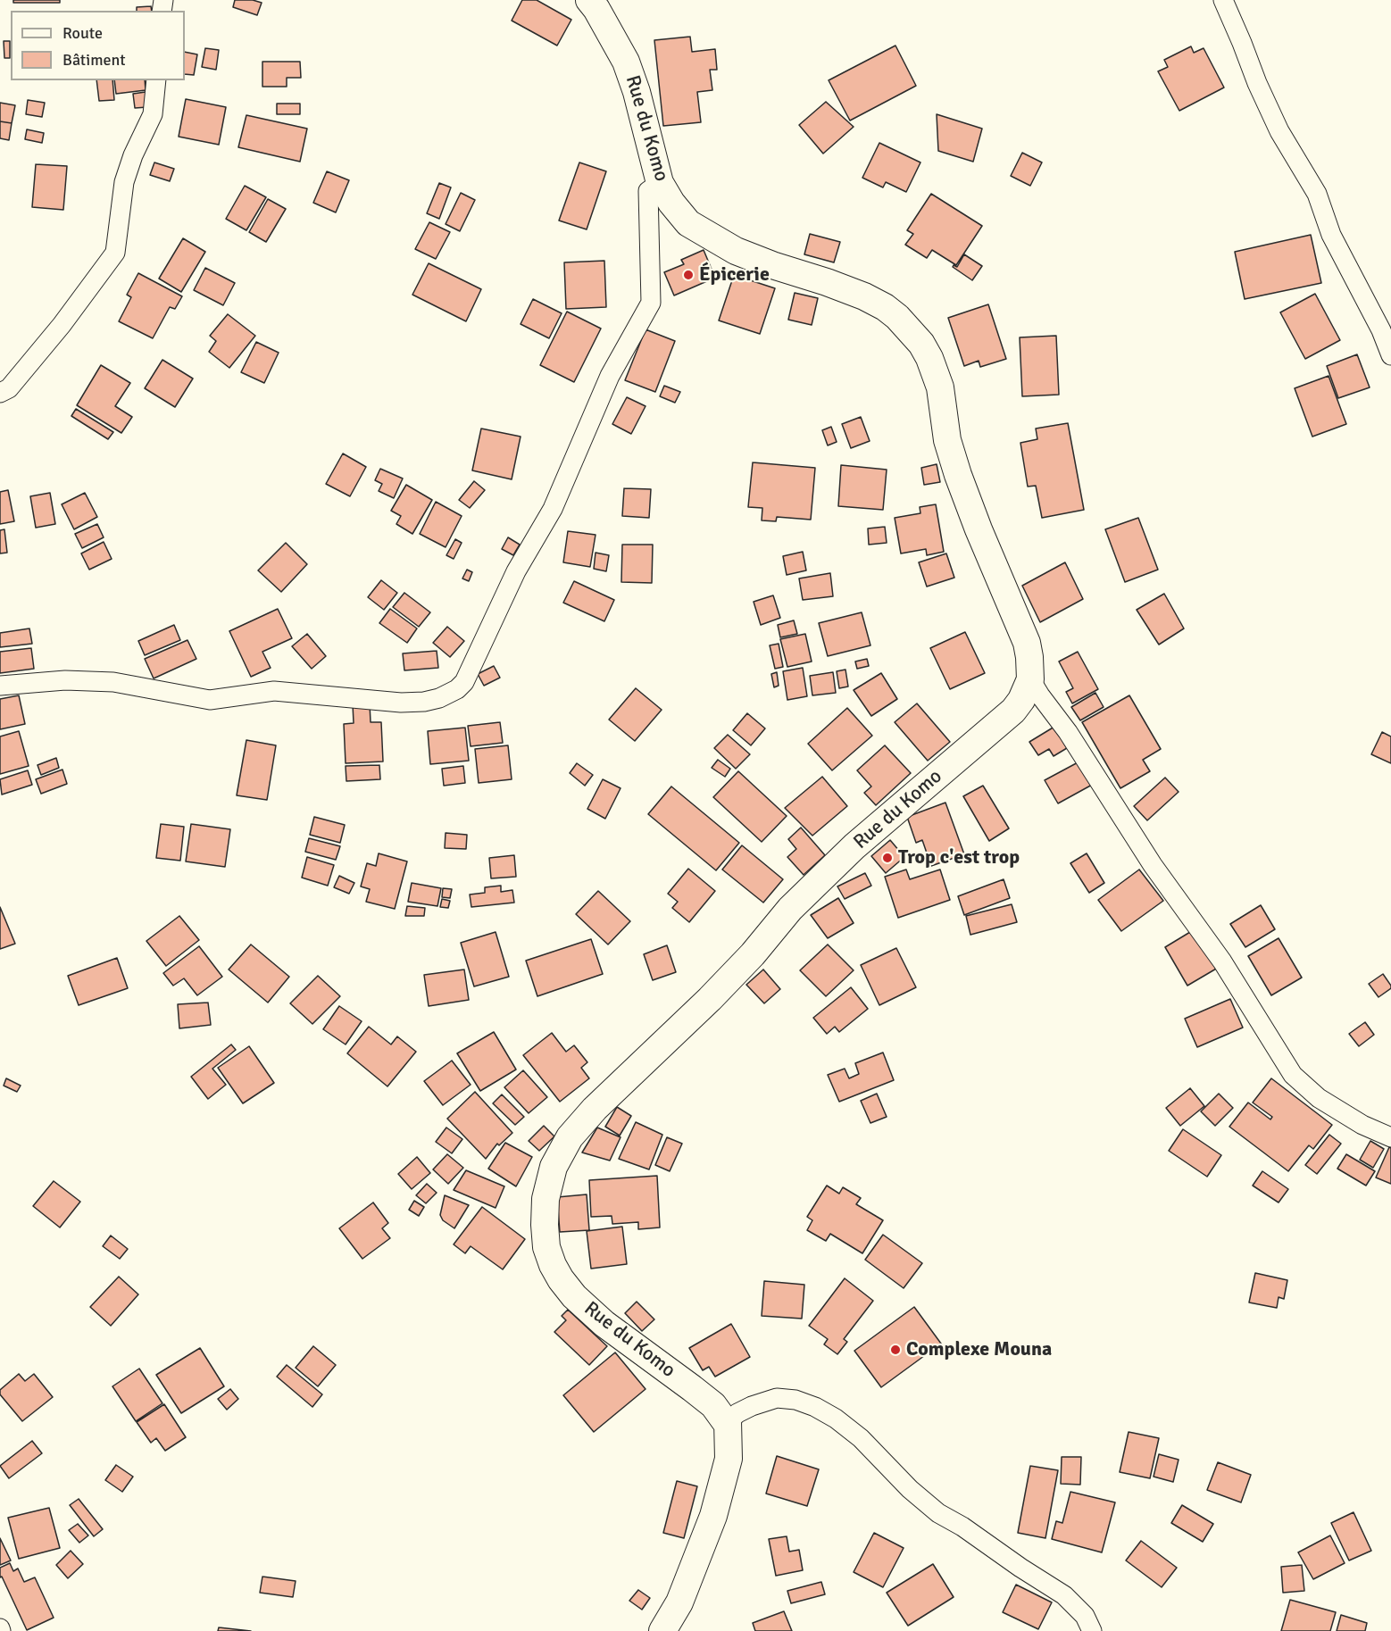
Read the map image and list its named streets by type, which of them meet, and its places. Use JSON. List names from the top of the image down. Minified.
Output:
{"streets":{"street":["Rue du Komo"]},"places":["Épicerie","Trop c'est trop","Complexe Mouna"],"legend":["Route","Bâtiment"]}
